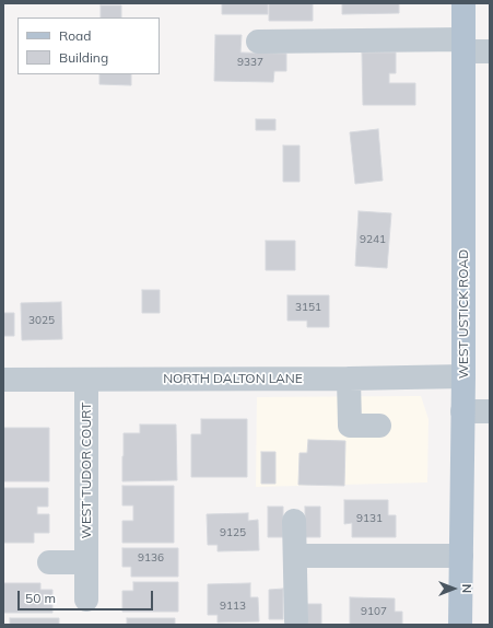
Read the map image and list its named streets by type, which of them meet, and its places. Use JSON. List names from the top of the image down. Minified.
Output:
{"streets":{"main road":["WEST USTICK ROAD"],"street":["NORTH DALTON LANE","WEST TUDOR COURT"]},"crossings":[["WEST USTICK ROAD","NORTH DALTON LANE"],["NORTH DALTON LANE","WEST TUDOR COURT"]],"house_numbers":["9337","9241","3151","3025","9131","9125","9136","9113","9107"],"legend":["Road","Building"],"scale_bar":"50 m","north":"right"}
